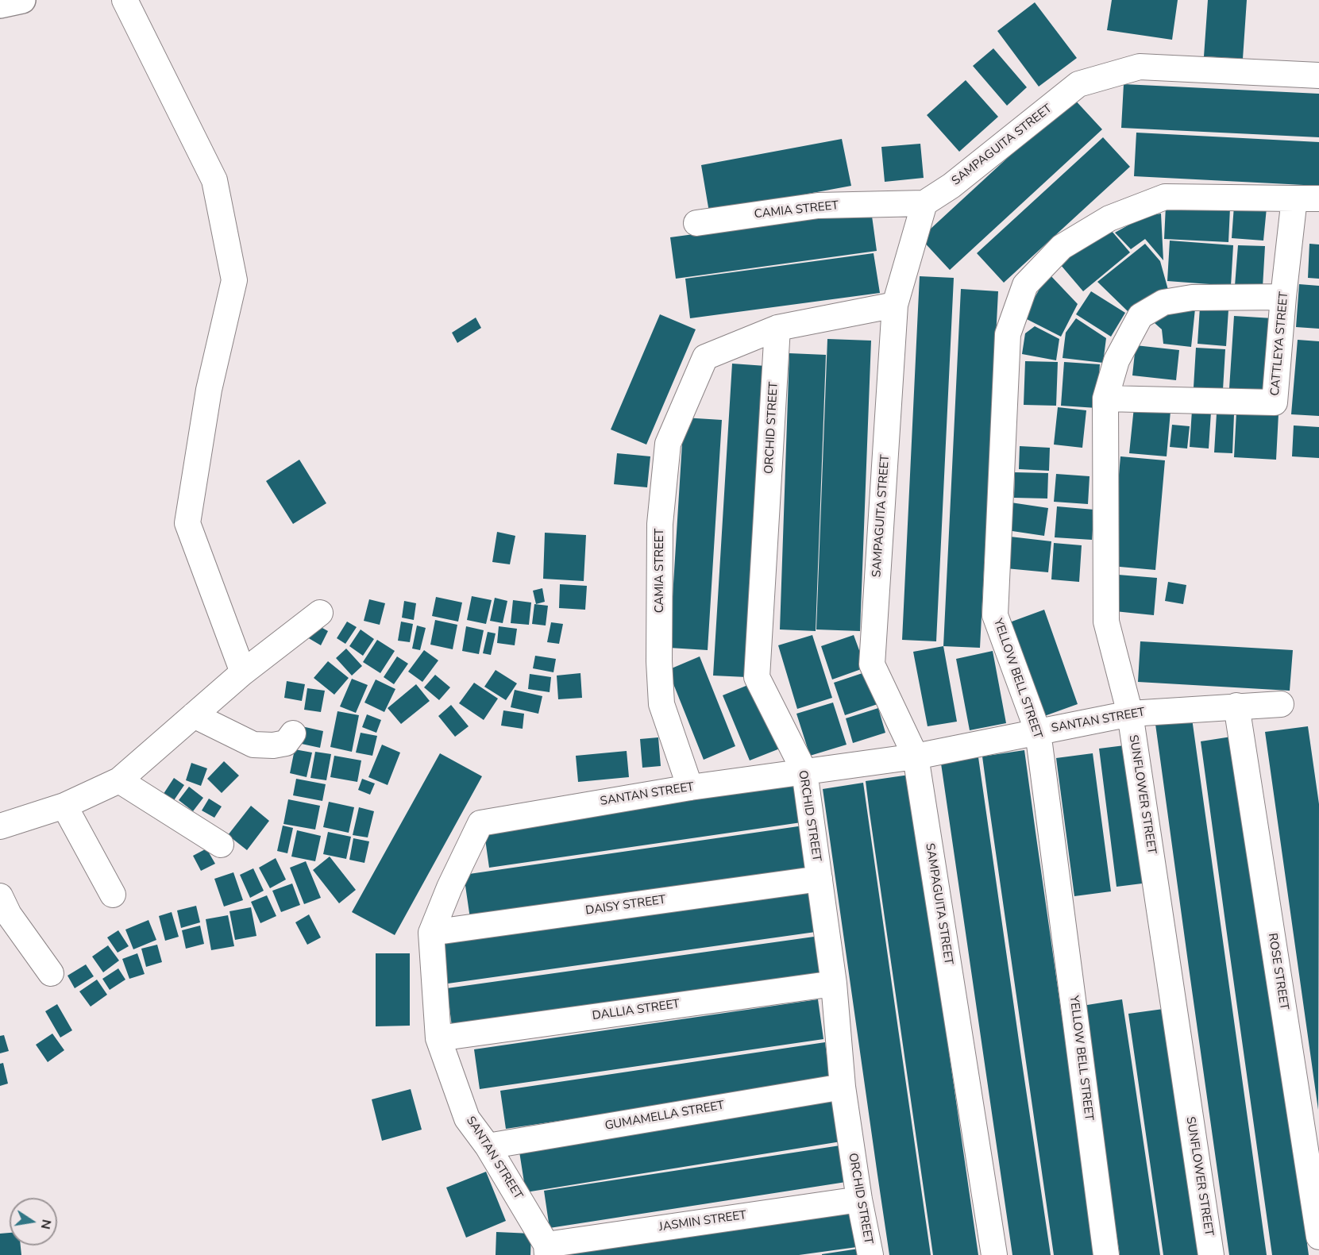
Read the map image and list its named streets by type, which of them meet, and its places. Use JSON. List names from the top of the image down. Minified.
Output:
{"streets":{"street":["SAMPAGUITA STREET","CAMIA STREET","CATTLEYA STREET","ORCHID STREET","YELLOW BELL STREET","SANTAN STREET","SUNFLOWER STREET","DAISY STREET","ROSE STREET","DALLIA STREET","GUMAMELLA STREET","JASMIN STREET"]},"crossings":[["SAMPAGUITA STREET","CAMIA STREET"],["SAMPAGUITA STREET","SANTAN STREET"],["CAMIA STREET","ORCHID STREET"],["CAMIA STREET","SANTAN STREET"],["CATTLEYA STREET","YELLOW BELL STREET"],["CATTLEYA STREET","SUNFLOWER STREET"],["ORCHID STREET","SANTAN STREET"],["ORCHID STREET","DAISY STREET"],["ORCHID STREET","DALLIA STREET"],["ORCHID STREET","GUMAMELLA STREET"],["ORCHID STREET","JASMIN STREET"],["YELLOW BELL STREET","SANTAN STREET"],["SANTAN STREET","SUNFLOWER STREET"],["SANTAN STREET","DAISY STREET"],["SANTAN STREET","ROSE STREET"],["SANTAN STREET","DALLIA STREET"],["SANTAN STREET","GUMAMELLA STREET"],["SANTAN STREET","JASMIN STREET"]],"north":"right"}
